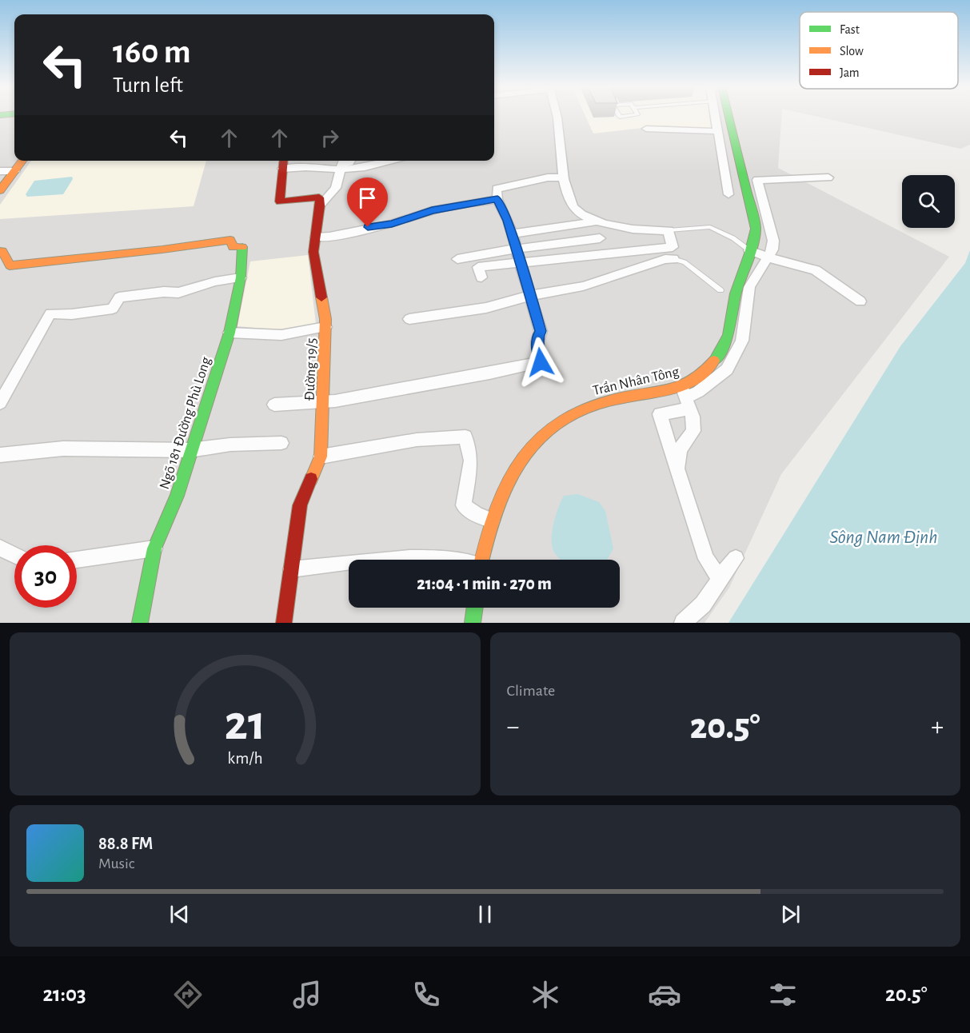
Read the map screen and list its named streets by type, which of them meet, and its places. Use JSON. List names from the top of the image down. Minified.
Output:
{"streets":{"street":["Đường 19/5","Trần Nhân Tông","Ngõ 181 Đường Phù Long"]},"water":["Sông Nam Định"],"legend":["Fast","Slow","Jam"],"page":{"turn":["160 m","Turn left"],"limit":"30","trip":"21:04 · 1 min · 270 m","tile":"Climate","heat":["−","20.5°","+"],"song":["88.8 FM","Music"],"tabs":["21:03","20.5°"],"gauge":["21","km/h"]}}
